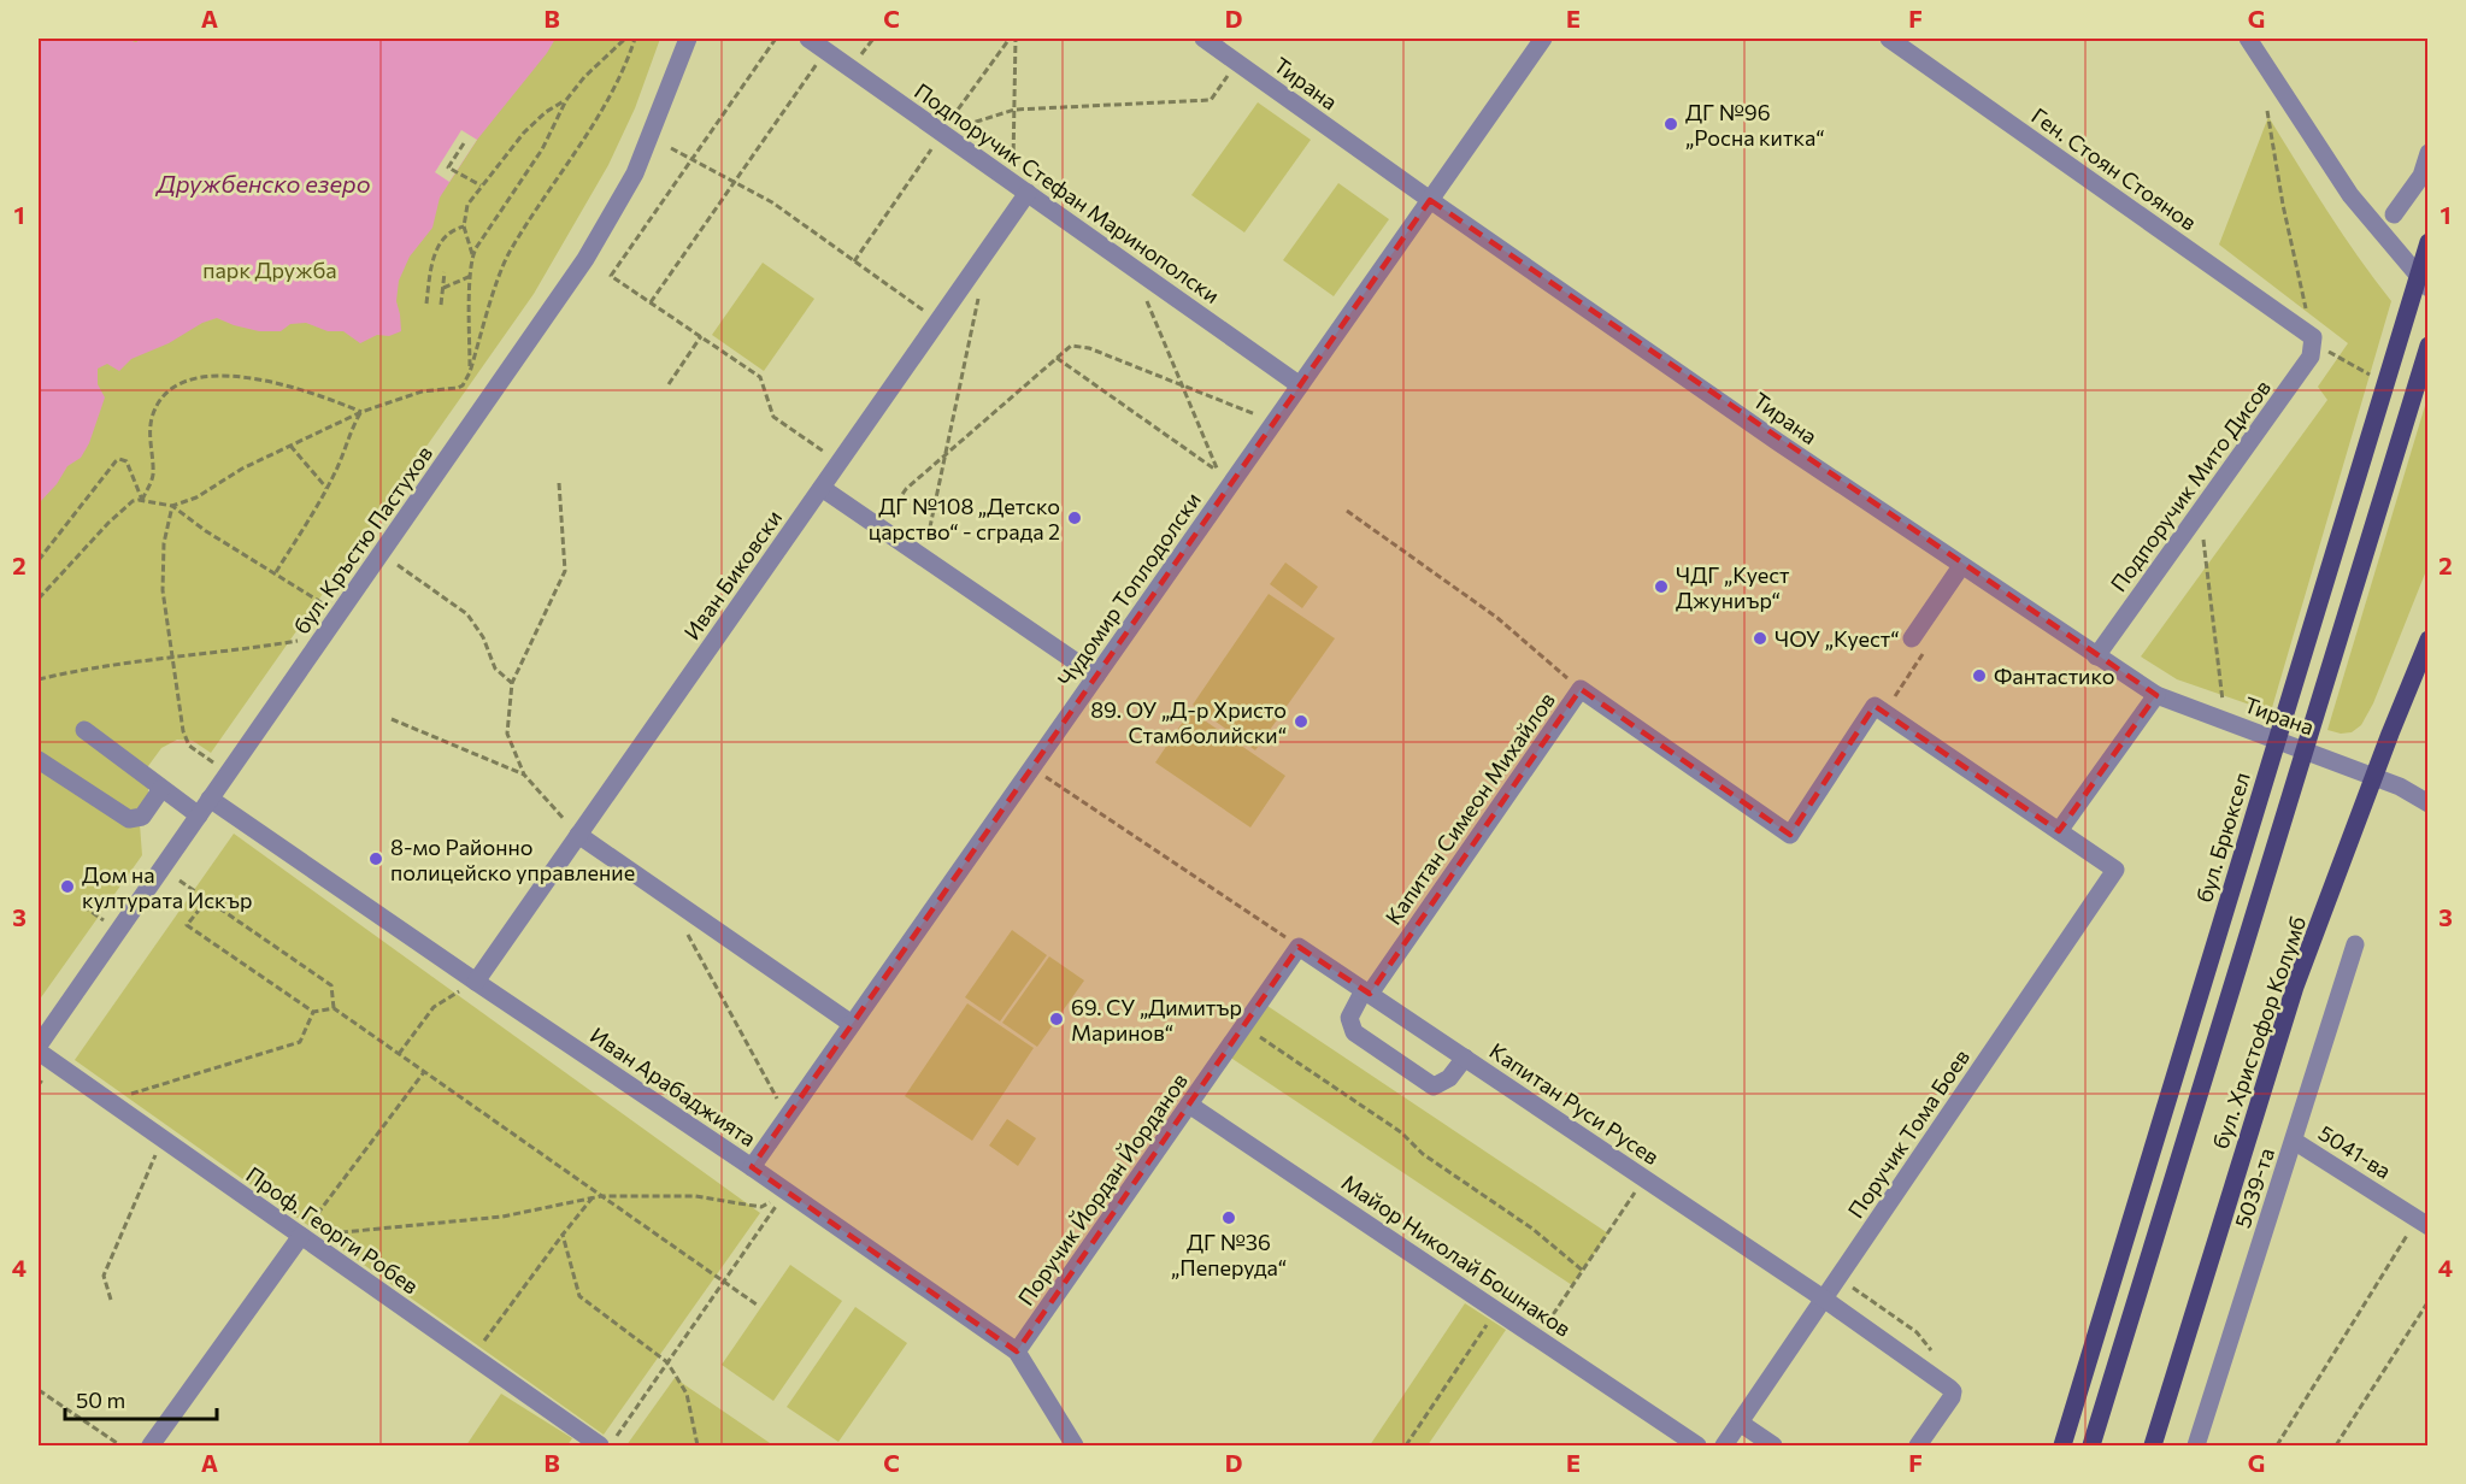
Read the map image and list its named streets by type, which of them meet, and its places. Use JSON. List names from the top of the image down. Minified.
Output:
{"streets":{"main road":["бул. Брюксел","бул. Христофор Колумб"],"street":["Тирана","Ген. Стоян Стоянов","Подпоручик Стефан Маринополски","Подпоручик Мито Дисов","бул. Кръстю Пастухов","Иван Биковски","Чудомир Топлодолски","Капитан Симеон Михайлов","Иван Арабаджията","Капитан Руси Русев","Поручик Тома Боев","5041-ва","5039-та","Поручик Йордан Йорданов","Проф. Георги Робев","Майор Николай Бошнаков"]},"crossings":[["Тирана","Подпоручик Мито Дисов"],["Тирана","Чудомир Топлодолски"],["Тирана","бул. Христофор Колумб"],["Ген. Стоян Стоянов","Подпоручик Мито Дисов"],["Подпоручик Стефан Маринополски","Иван Биковски"],["Подпоручик Стефан Маринополски","Чудомир Топлодолски"],["бул. Кръстю Пастухов","Иван Арабаджията"],["Иван Биковски","Иван Арабаджията"],["Чудомир Топлодолски","Иван Арабаджията"],["Капитан Симеон Михайлов","Капитан Руси Русев"],["Иван Арабаджията","Поручик Йордан Йорданов"],["Капитан Руси Русев","Поручик Тома Боев"],["Капитан Руси Русев","Поручик Йордан Йорданов"],["5041-ва","5039-та"],["Поручик Йордан Йорданов","Майор Николай Бошнаков"]],"water":["Дружбенско езеро"],"parks":["парк Дружба"],"places":["ДГ №96 „Росна китка“","ДГ №108 „Детско царство“ - сграда 2","ЧДГ „Куест Джуниър“","ЧОУ „Куест“","Фантастико","89. ОУ „Д-р Христо Стамболийски“","8-мо Районно полицейско управление","Дом на културата Искър","69. СУ „Димитър Маринов“","ДГ №36 „Пеперуда“"],"scale_bar":"50 m","grid":{"columns":["A","B","C","D","E","F","G"],"rows":["1","2","3","4"]}}
